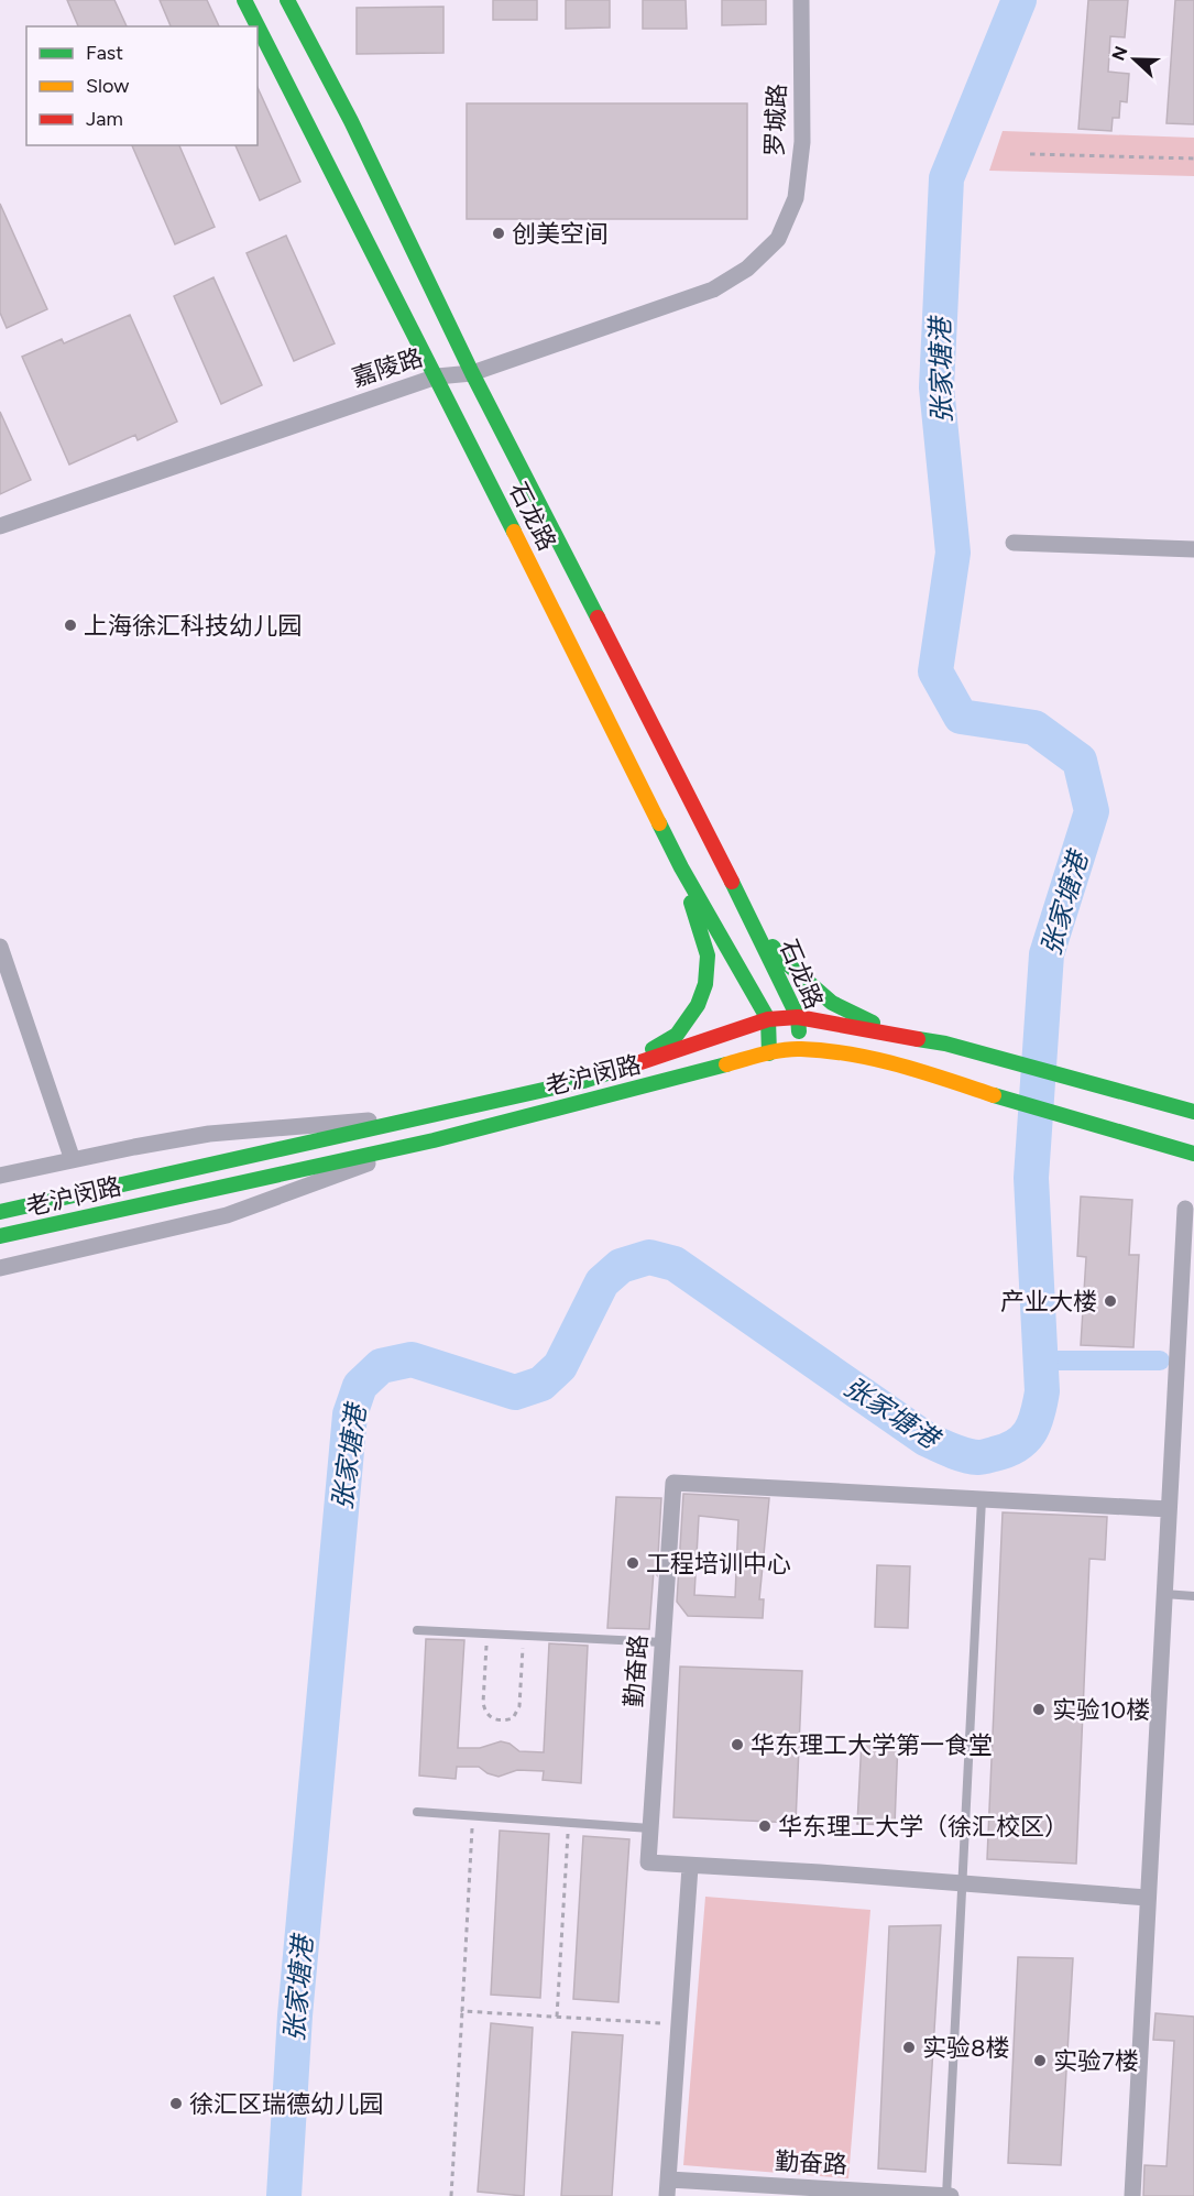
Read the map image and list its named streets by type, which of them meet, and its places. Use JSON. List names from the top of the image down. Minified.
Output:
{"streets":{"main road":["石龙路","老沪闵路"],"street":["罗城路","嘉陵路","勤奋路"]},"crossings":[["罗城路","嘉陵路"],["嘉陵路","石龙路"],["石龙路","老沪闵路"]],"water":["张家塘港"],"places":["创美空间","上海徐汇科技幼儿园","产业大楼","工程培训中心","实验10楼","华东理工大学第一食堂","华东理工大学（徐汇校区）","实验8楼","实验7楼","徐汇区瑞德幼儿园"],"legend":["Fast","Slow","Jam"],"north":"left"}
